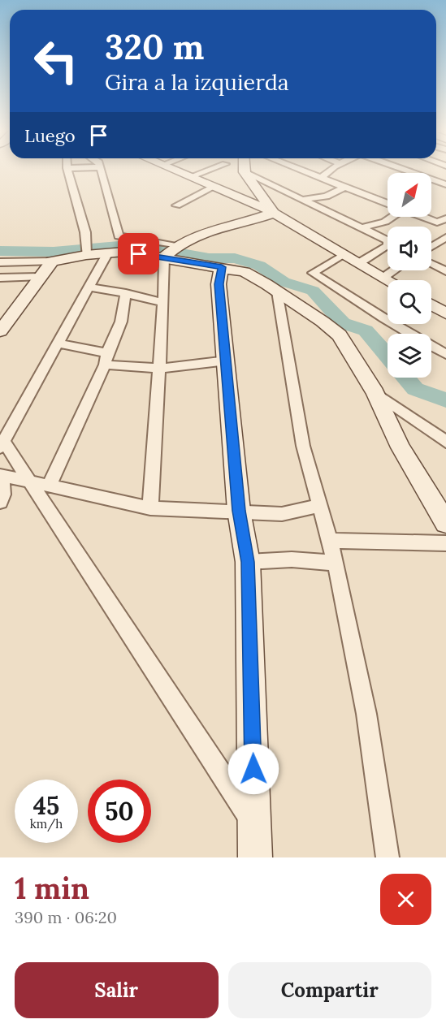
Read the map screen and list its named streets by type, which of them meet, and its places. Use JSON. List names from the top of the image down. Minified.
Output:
{"north":"top right","page":{"turn":["320 m","Gira a la izquierda"],"then":"Luego","speed":"45 km/h","limit":"50","heading":["1 min","390 m · 06:20"],"buttons":["Salir","Compartir"]}}
